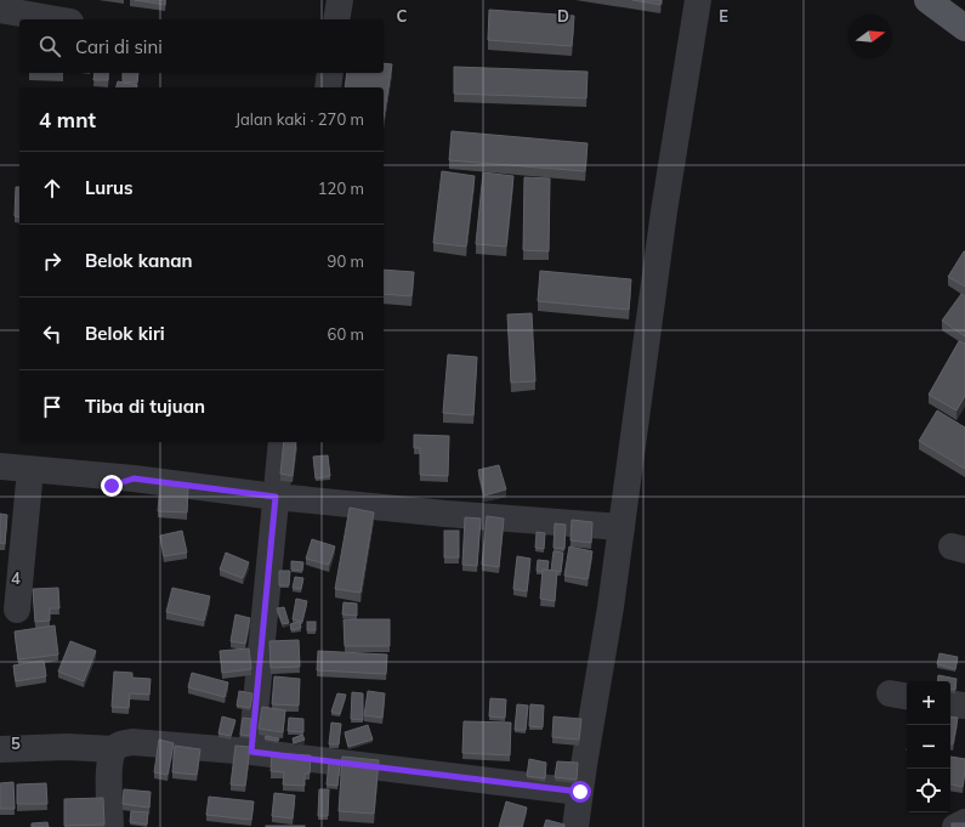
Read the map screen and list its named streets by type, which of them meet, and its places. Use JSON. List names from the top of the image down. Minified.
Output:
{"north":"right","page":{"search":"Cari di sini","heading":["4 mnt","Jalan kaki · 270 m"],"list":[["Lurus","120 m"],["Belok kanan","90 m"],["Belok kiri","60 m"],"Tiba di tujuan"],"map_buttons":["+","−"]},"grid":{"columns":["C","D","E"],"rows":["4","5"]}}
